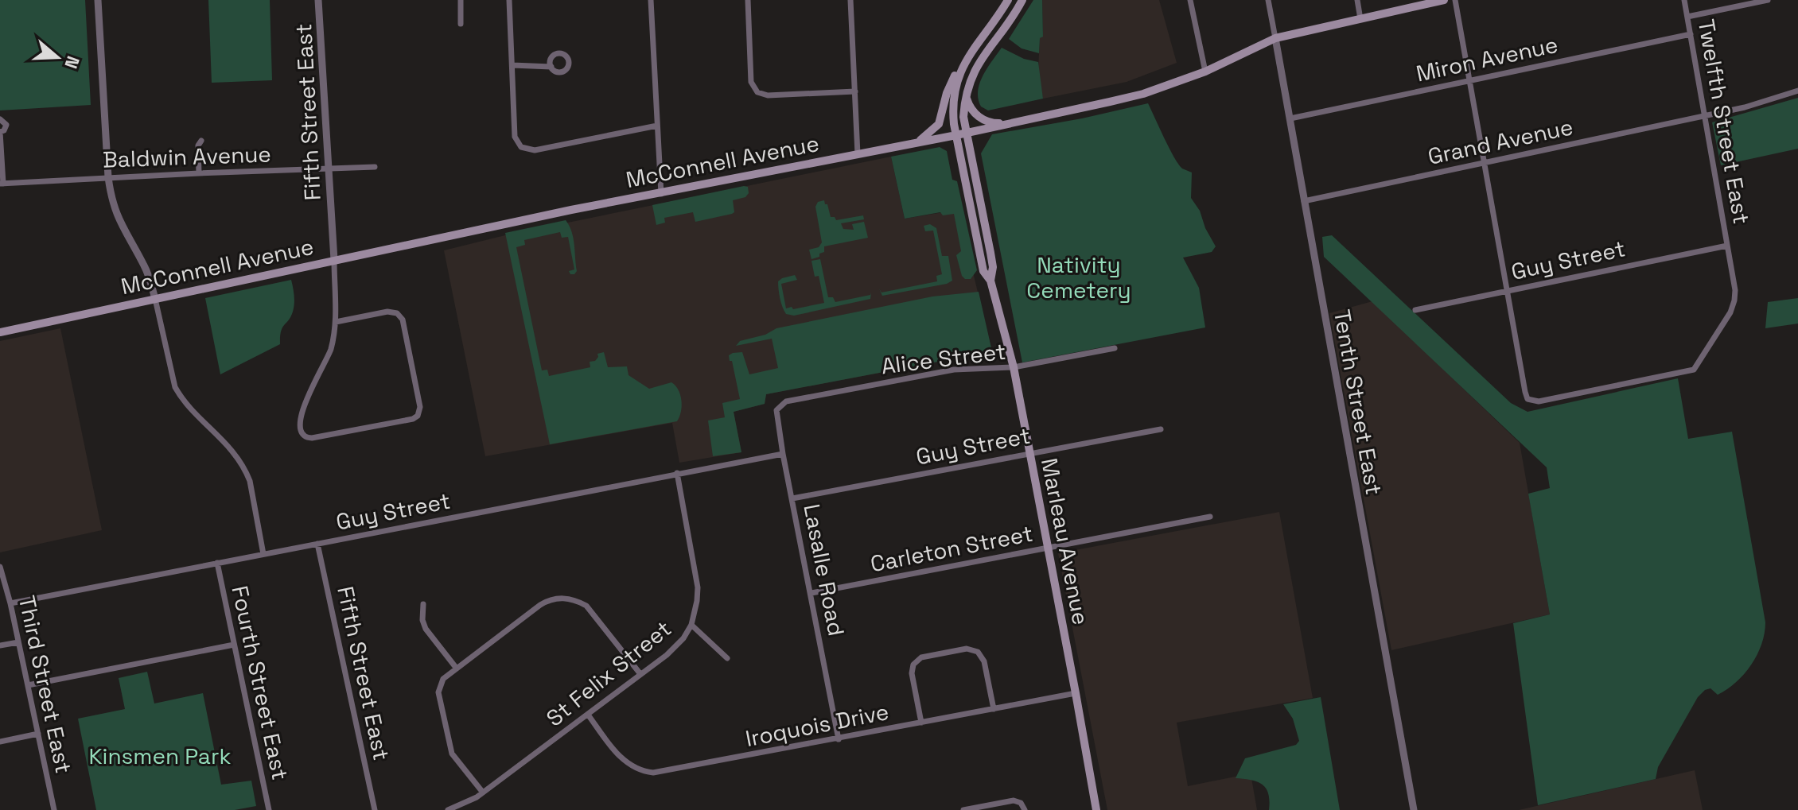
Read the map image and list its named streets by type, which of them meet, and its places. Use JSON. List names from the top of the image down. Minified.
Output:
{"streets":{"main road":["McConnell Avenue","Marleau Avenue"],"street":["Miron Avenue","Fifth Street East","Twelfth Street East","Grand Avenue","Baldwin Avenue","Guy Street","Alice Street","Tenth Street East","Carleton Street","Lasalle Road","St Felix Street","Fourth Street East","Third Street East","Iroquois Drive"]},"crossings":[["Miron Avenue","Twelfth Street East"],["Miron Avenue","Tenth Street East"],["Fifth Street East","Baldwin Avenue"],["Fifth Street East","McConnell Avenue"],["Fifth Street East","Guy Street"],["Twelfth Street East","Grand Avenue"],["Twelfth Street East","Guy Street"],["Grand Avenue","Tenth Street East"],["Baldwin Avenue","Fourth Street East"],["McConnell Avenue","Tenth Street East"],["McConnell Avenue","Marleau Avenue"],["McConnell Avenue","Fourth Street East"],["Guy Street","Marleau Avenue"],["Guy Street","Lasalle Road"],["Guy Street","St Felix Street"],["Guy Street","Fourth Street East"],["Guy Street","Third Street East"],["Alice Street","Marleau Avenue"],["Alice Street","Lasalle Road"],["Marleau Avenue","Carleton Street"],["Marleau Avenue","Iroquois Drive"],["Carleton Street","Lasalle Road"],["Lasalle Road","Iroquois Drive"],["St Felix Street","Iroquois Drive"]],"parks":["Nativity Cemetery","Kinsmen Park"],"north":"right"}
